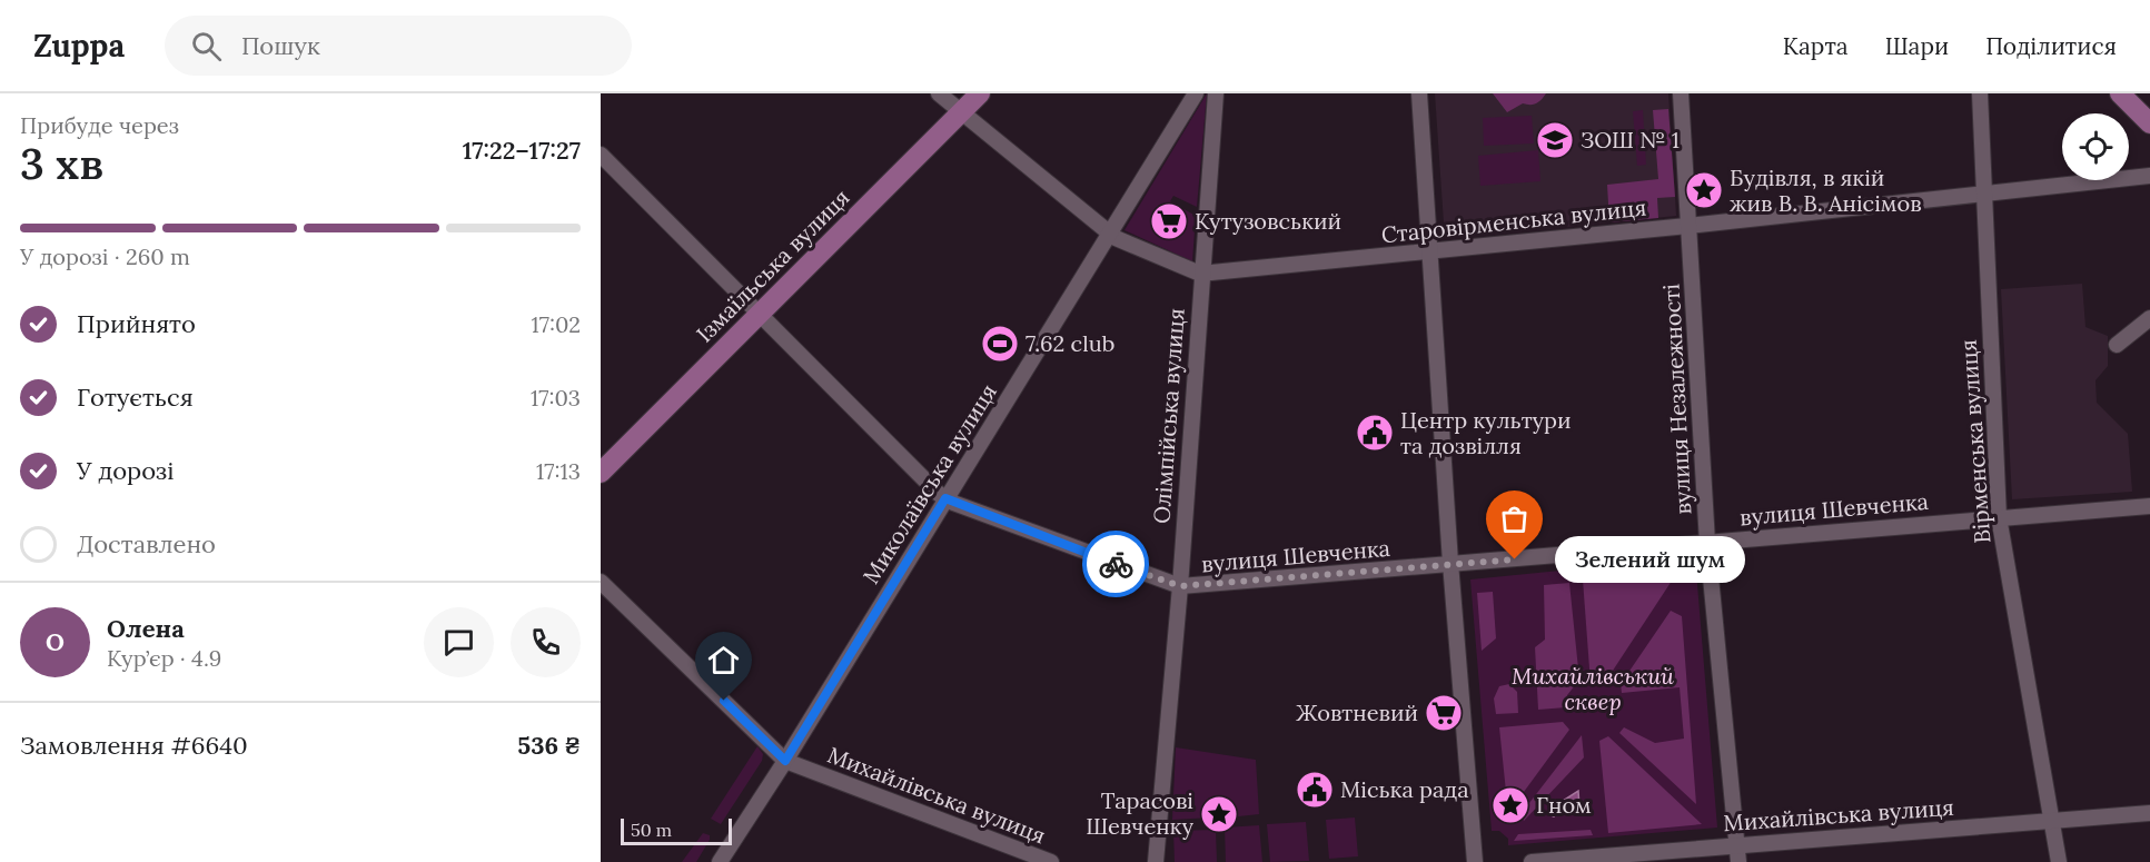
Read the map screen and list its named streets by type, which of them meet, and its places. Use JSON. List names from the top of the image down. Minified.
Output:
{"streets":{"main road":["Ізмаїльська вулиця"],"street":["Старовірменська вулиця","вулиця Незалежності","Олімпійська вулиця","Вірменська вулиця","Миколаївська вулиця","вулиця Шевченка","Михайлівська вулиця"]},"crossings":[["Старовірменська вулиця","Ізмаїльська вулиця"],["Старовірменська вулиця","вулиця Незалежності"],["Старовірменська вулиця","Олімпійська вулиця"],["Старовірменська вулиця","Вірменська вулиця"],["Старовірменська вулиця","Миколаївська вулиця"],["Ізмаїльська вулиця","вулиця Шевченка"],["вулиця Незалежності","вулиця Шевченка"],["вулиця Незалежності","Михайлівська вулиця"],["Олімпійська вулиця","вулиця Шевченка"],["Вірменська вулиця","вулиця Шевченка"],["Вірменська вулиця","Михайлівська вулиця"],["Миколаївська вулиця","вулиця Шевченка"],["Миколаївська вулиця","Михайлівська вулиця"]],"parks":["Михайлівський сквер"],"places":{"school or university":["ЗОШ № 1"],"place":["Будівля, в якій жив В. В. Анісімов","Гном","Тарасові Шевченку"],"supermarket":["Кутузовський","Жовтневий"],"sports":["7.62 club"],"public building":["Центр культури та дозвілля","Міська рада"],"other":["Зелений шум"]},"scale_bar":"50 m","page":{"header":"Zuppa","search":"Пошук","nav":["Карта","Шари","Поділитися"],"heading":["3 хв","Прибуде через","17:22–17:27"],"panel":["Олена","Кур’єр · 4.9","Замовлення #6640","536 ₴"],"bar":"У дорозі · 260 m","list":[["Прийнято","17:02"],["Готується","17:03"],["У дорозі","17:13"],"Доставлено"],"bubble":"Зелений шум","round":"О","scale":"50 m"}}
